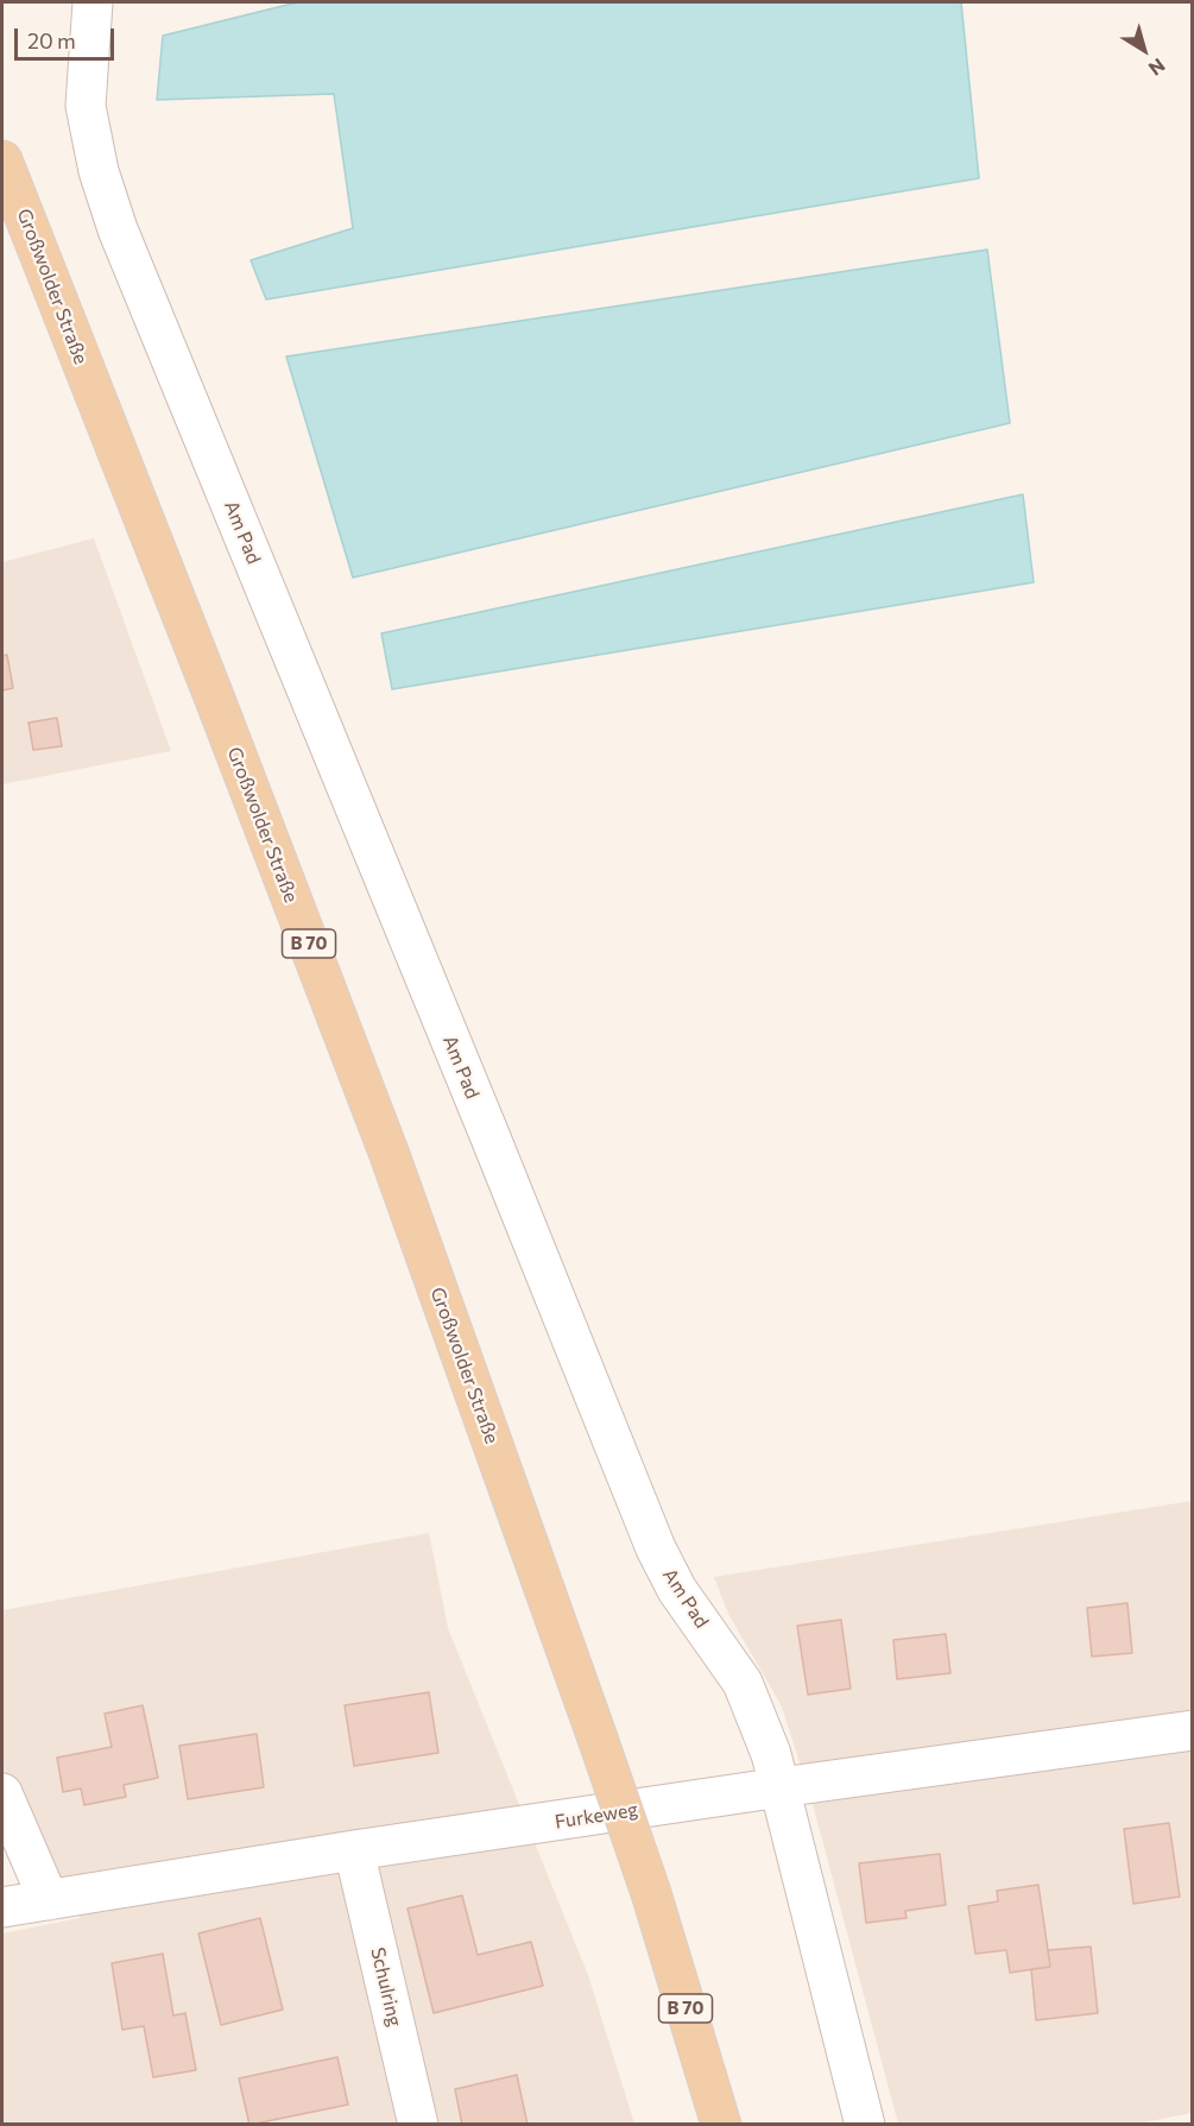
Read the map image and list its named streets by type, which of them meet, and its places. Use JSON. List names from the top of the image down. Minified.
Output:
{"streets":{"main road":["Großwolder Straße","B 70"],"street":["Am Pad","Furkeweg","Schulring"]},"crossings":[["Am Pad","Furkeweg"],["Furkeweg","Schulring"]],"scale_bar":"20 m","north":"bottom right"}
